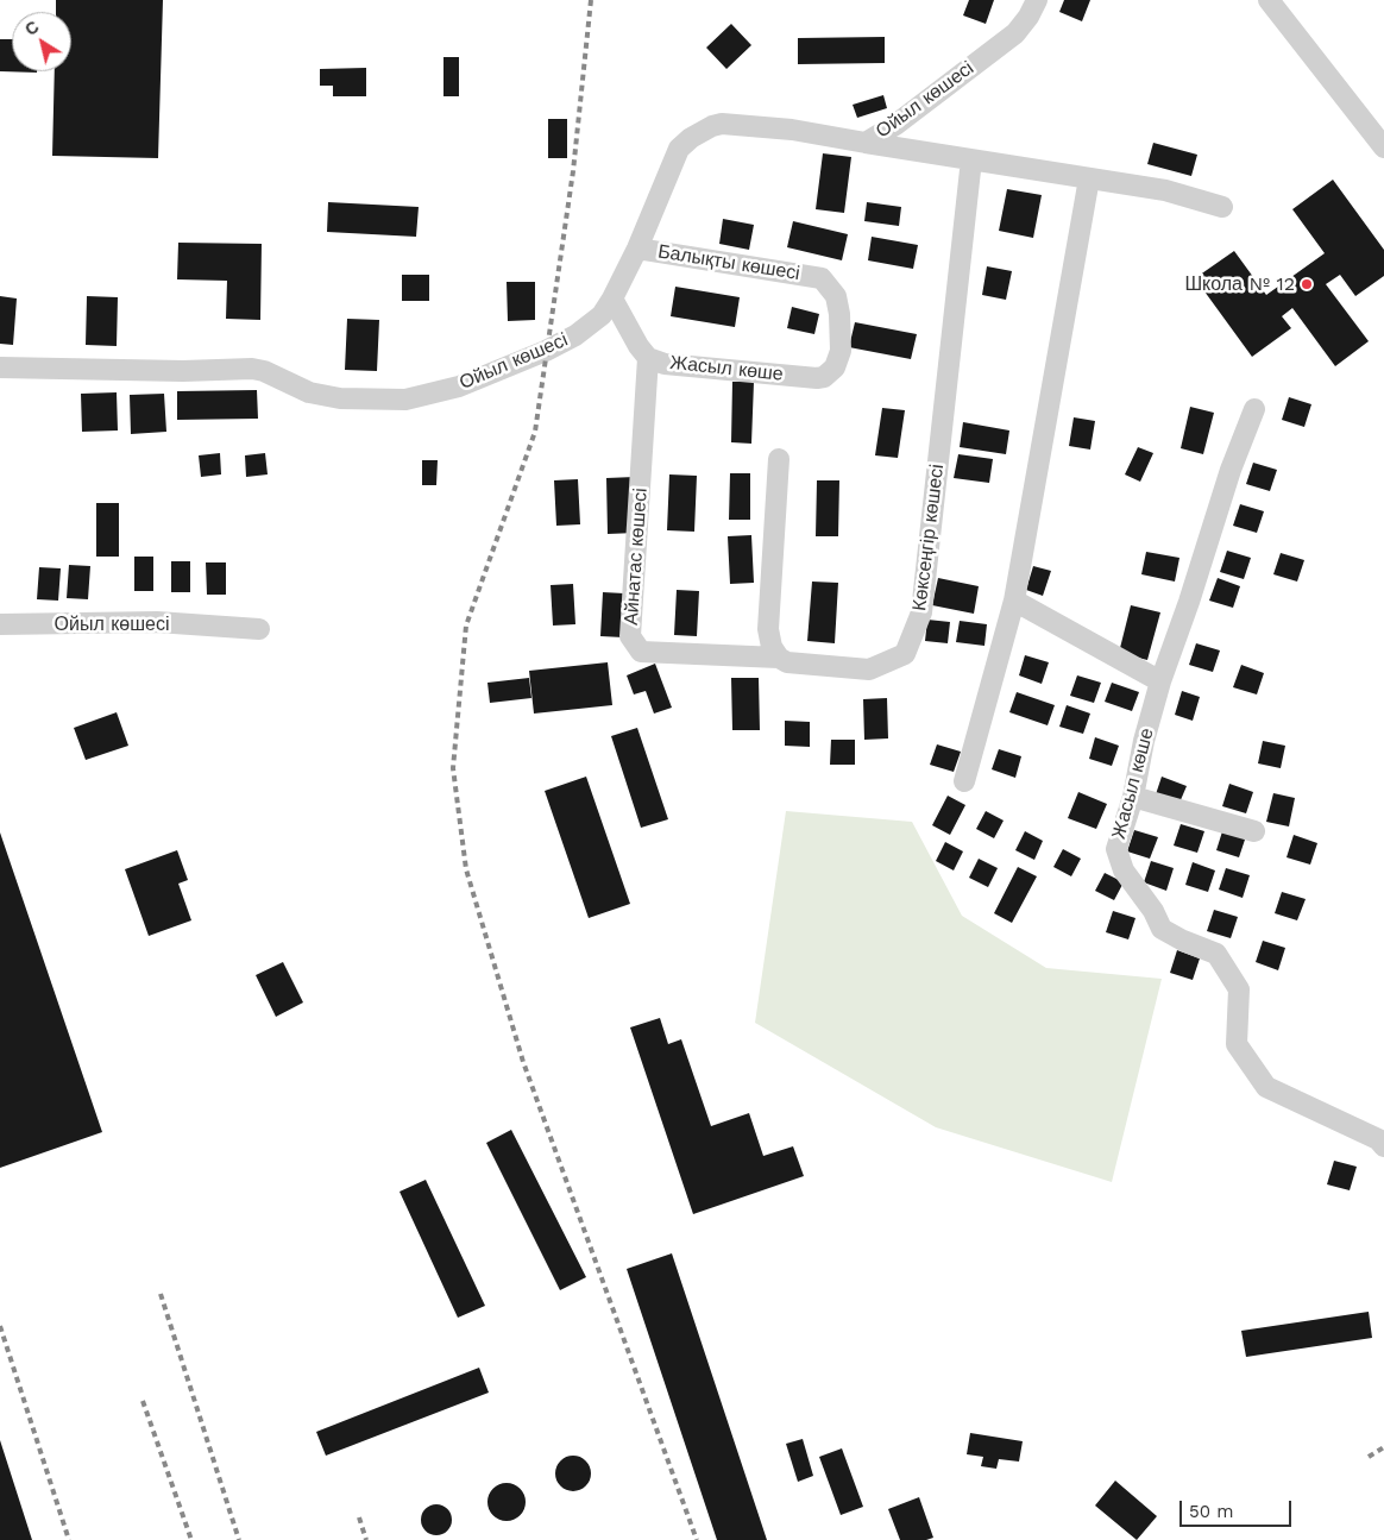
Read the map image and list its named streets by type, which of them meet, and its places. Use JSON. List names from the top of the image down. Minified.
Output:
{"streets":{"street":["Ойыл көшесі","Балықты көшесі","Жасыл көше","Көксеңгір көшесі","Айнатас көшесі"]},"crossings":[["Ойыл көшесі","Балықты көшесі"],["Ойыл көшесі","Жасыл көше"],["Балықты көшесі","Жасыл көше"],["Жасыл көше","Айнатас көшесі"],["Көксеңгір көшесі","Айнатас көшесі"]],"places":["Школа № 12"],"scale_bar":"50 m","north":"top left"}
